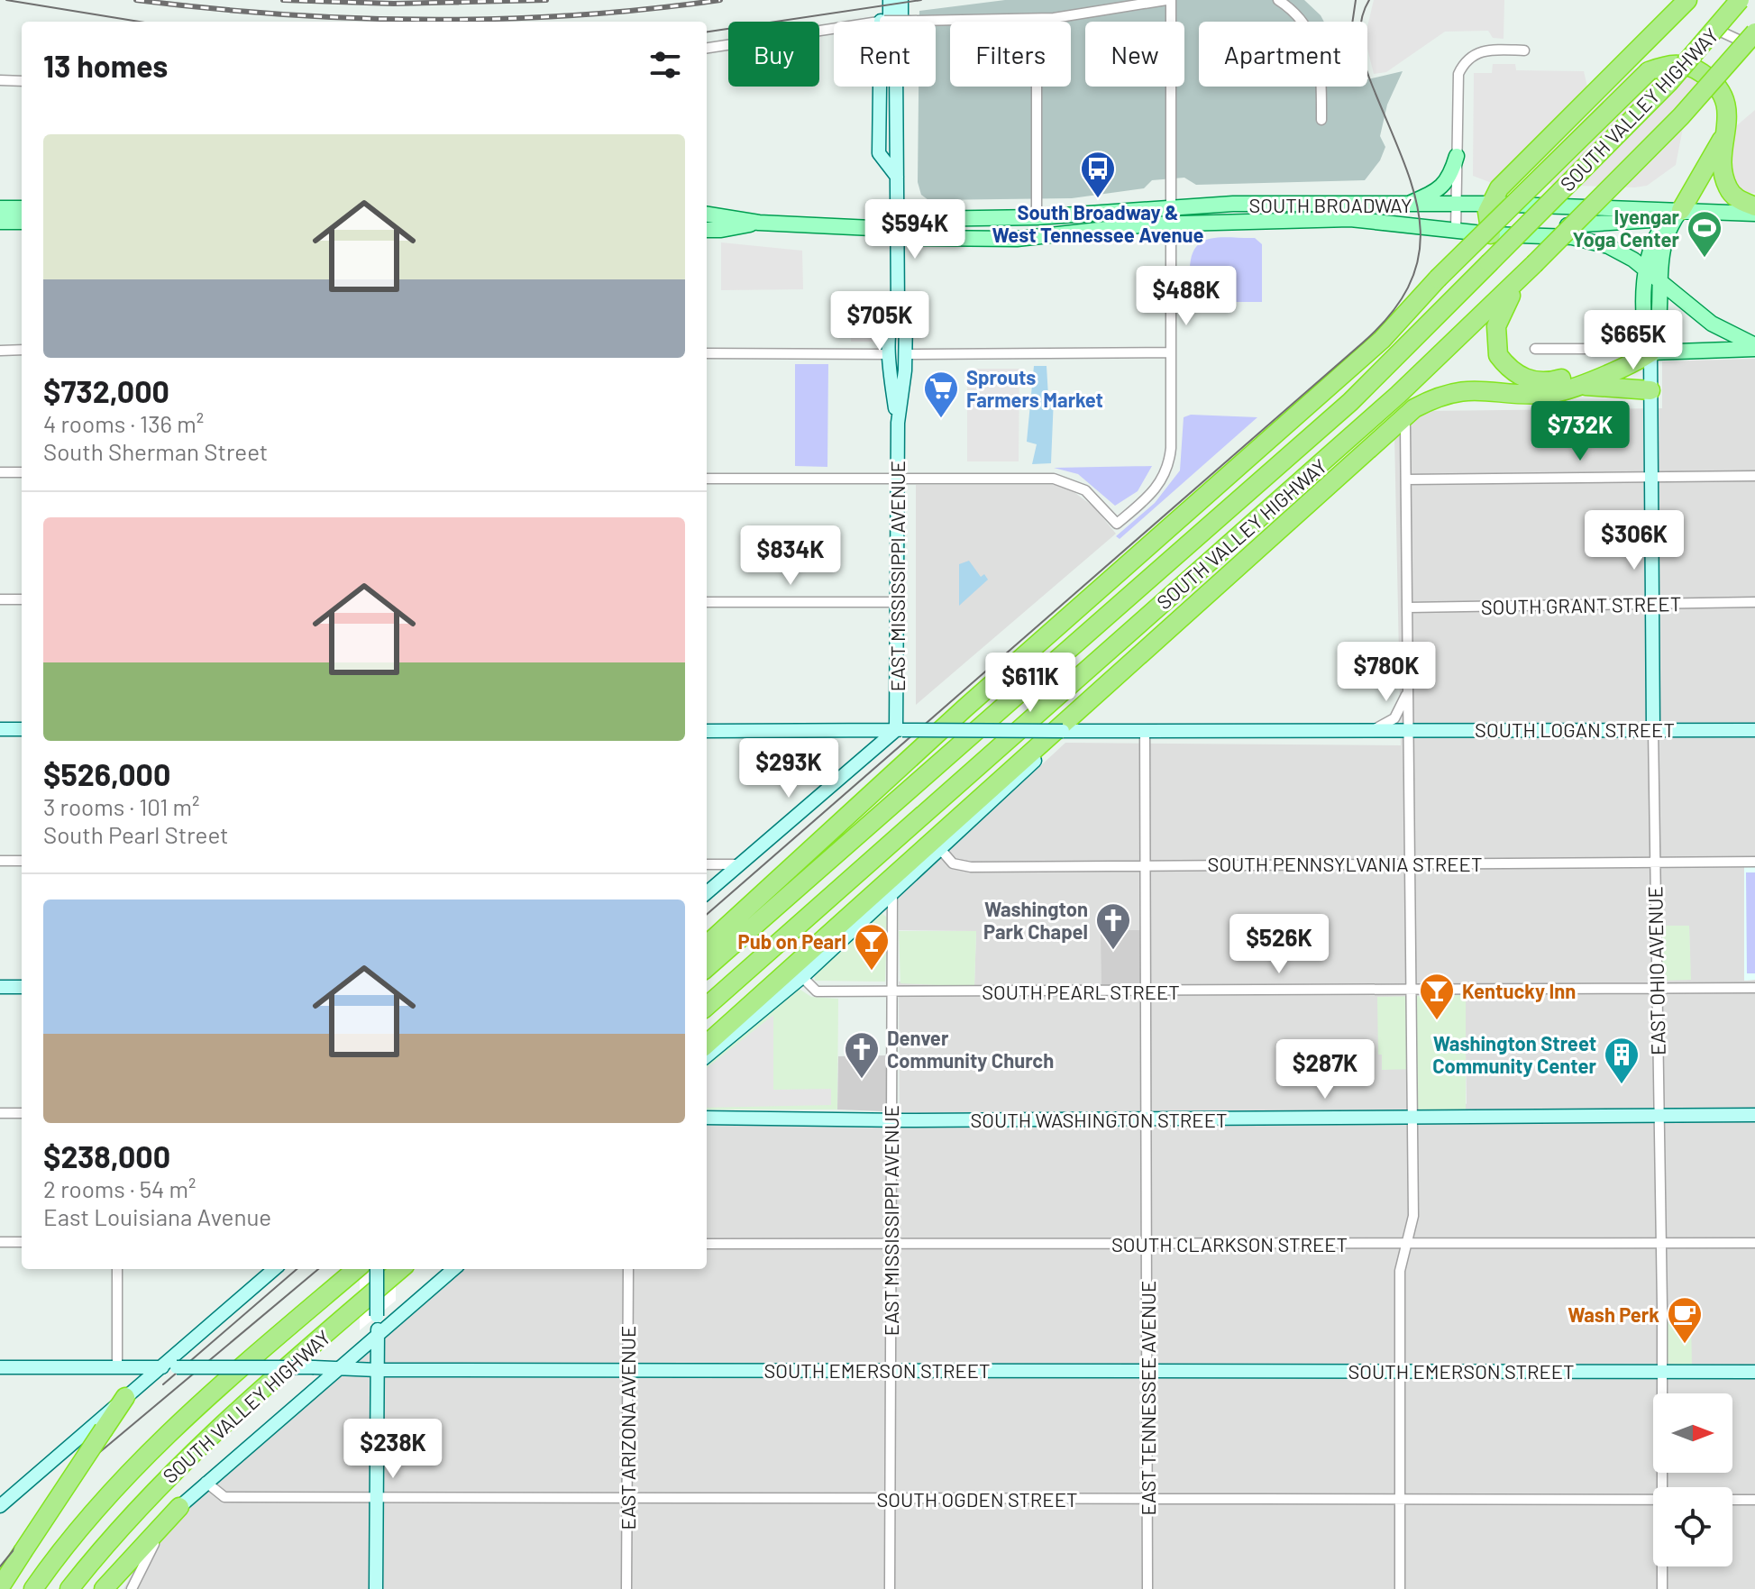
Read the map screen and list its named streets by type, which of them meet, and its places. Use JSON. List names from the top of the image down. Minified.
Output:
{"streets":{"highway":["SOUTH VALLEY HIGHWAY"],"main road":["SOUTH BROADWAY","EAST OHIO AVENUE"],"street":["EAST MISSISSIPPI AVENUE","SOUTH GRANT STREET","SOUTH LOGAN STREET","SOUTH PENNSYLVANIA STREET","SOUTH PEARL STREET","SOUTH WASHINGTON STREET","SOUTH CLARKSON STREET","SOUTH EMERSON STREET","EAST TENNESSEE AVENUE","EAST ARIZONA AVENUE","SOUTH OGDEN STREET"]},"crossings":[["SOUTH BROADWAY","EAST MISSISSIPPI AVENUE"],["SOUTH BROADWAY","EAST OHIO AVENUE"],["EAST MISSISSIPPI AVENUE","SOUTH LOGAN STREET"],["EAST MISSISSIPPI AVENUE","SOUTH PEARL STREET"],["EAST MISSISSIPPI AVENUE","SOUTH WASHINGTON STREET"],["EAST MISSISSIPPI AVENUE","SOUTH CLARKSON STREET"],["EAST MISSISSIPPI AVENUE","SOUTH EMERSON STREET"],["EAST MISSISSIPPI AVENUE","SOUTH OGDEN STREET"],["SOUTH GRANT STREET","EAST OHIO AVENUE"],["SOUTH LOGAN STREET","EAST OHIO AVENUE"],["SOUTH LOGAN STREET","EAST TENNESSEE AVENUE"],["SOUTH PENNSYLVANIA STREET","EAST OHIO AVENUE"],["SOUTH PENNSYLVANIA STREET","EAST TENNESSEE AVENUE"],["EAST OHIO AVENUE","SOUTH PEARL STREET"],["EAST OHIO AVENUE","SOUTH WASHINGTON STREET"],["EAST OHIO AVENUE","SOUTH CLARKSON STREET"],["EAST OHIO AVENUE","SOUTH EMERSON STREET"],["SOUTH PEARL STREET","EAST TENNESSEE AVENUE"],["SOUTH WASHINGTON STREET","EAST TENNESSEE AVENUE"],["SOUTH CLARKSON STREET","EAST TENNESSEE AVENUE"],["SOUTH EMERSON STREET","EAST TENNESSEE AVENUE"],["SOUTH EMERSON STREET","EAST ARIZONA AVENUE"],["EAST TENNESSEE AVENUE","SOUTH OGDEN STREET"],["EAST ARIZONA AVENUE","SOUTH OGDEN STREET"]],"places":{"bus stop":["South Broadway & West Tennessee Avenue"],"sports":["Iyengar Yoga Center"],"supermarket":["Sprouts Farmers Market"],"church":["Washington Park Chapel","Denver Community Church"],"bar":["Pub on Pearl","Kentucky Inn"],"building":["Washington Street Community Center"],"cafe":["Wash Perk"]},"north":"right","page":{"chip":["Buy","Rent","Filters","New","Apartment"],"heading":"13 homes","list":[{"name":"$732,000","note":"4 rooms · 136 m² · South Sherman Street"},{"name":"$526,000","note":"3 rooms · 101 m² · South Pearl Street"},{"name":"$238,000","note":"2 rooms · 54 m² · East Louisiana Avenue"}],"price":["$594K","$488K","$705K","$665K","$732K","$306K","$834K","$780K","$611K","$293K","$526K","$287K","$238K"]}}
